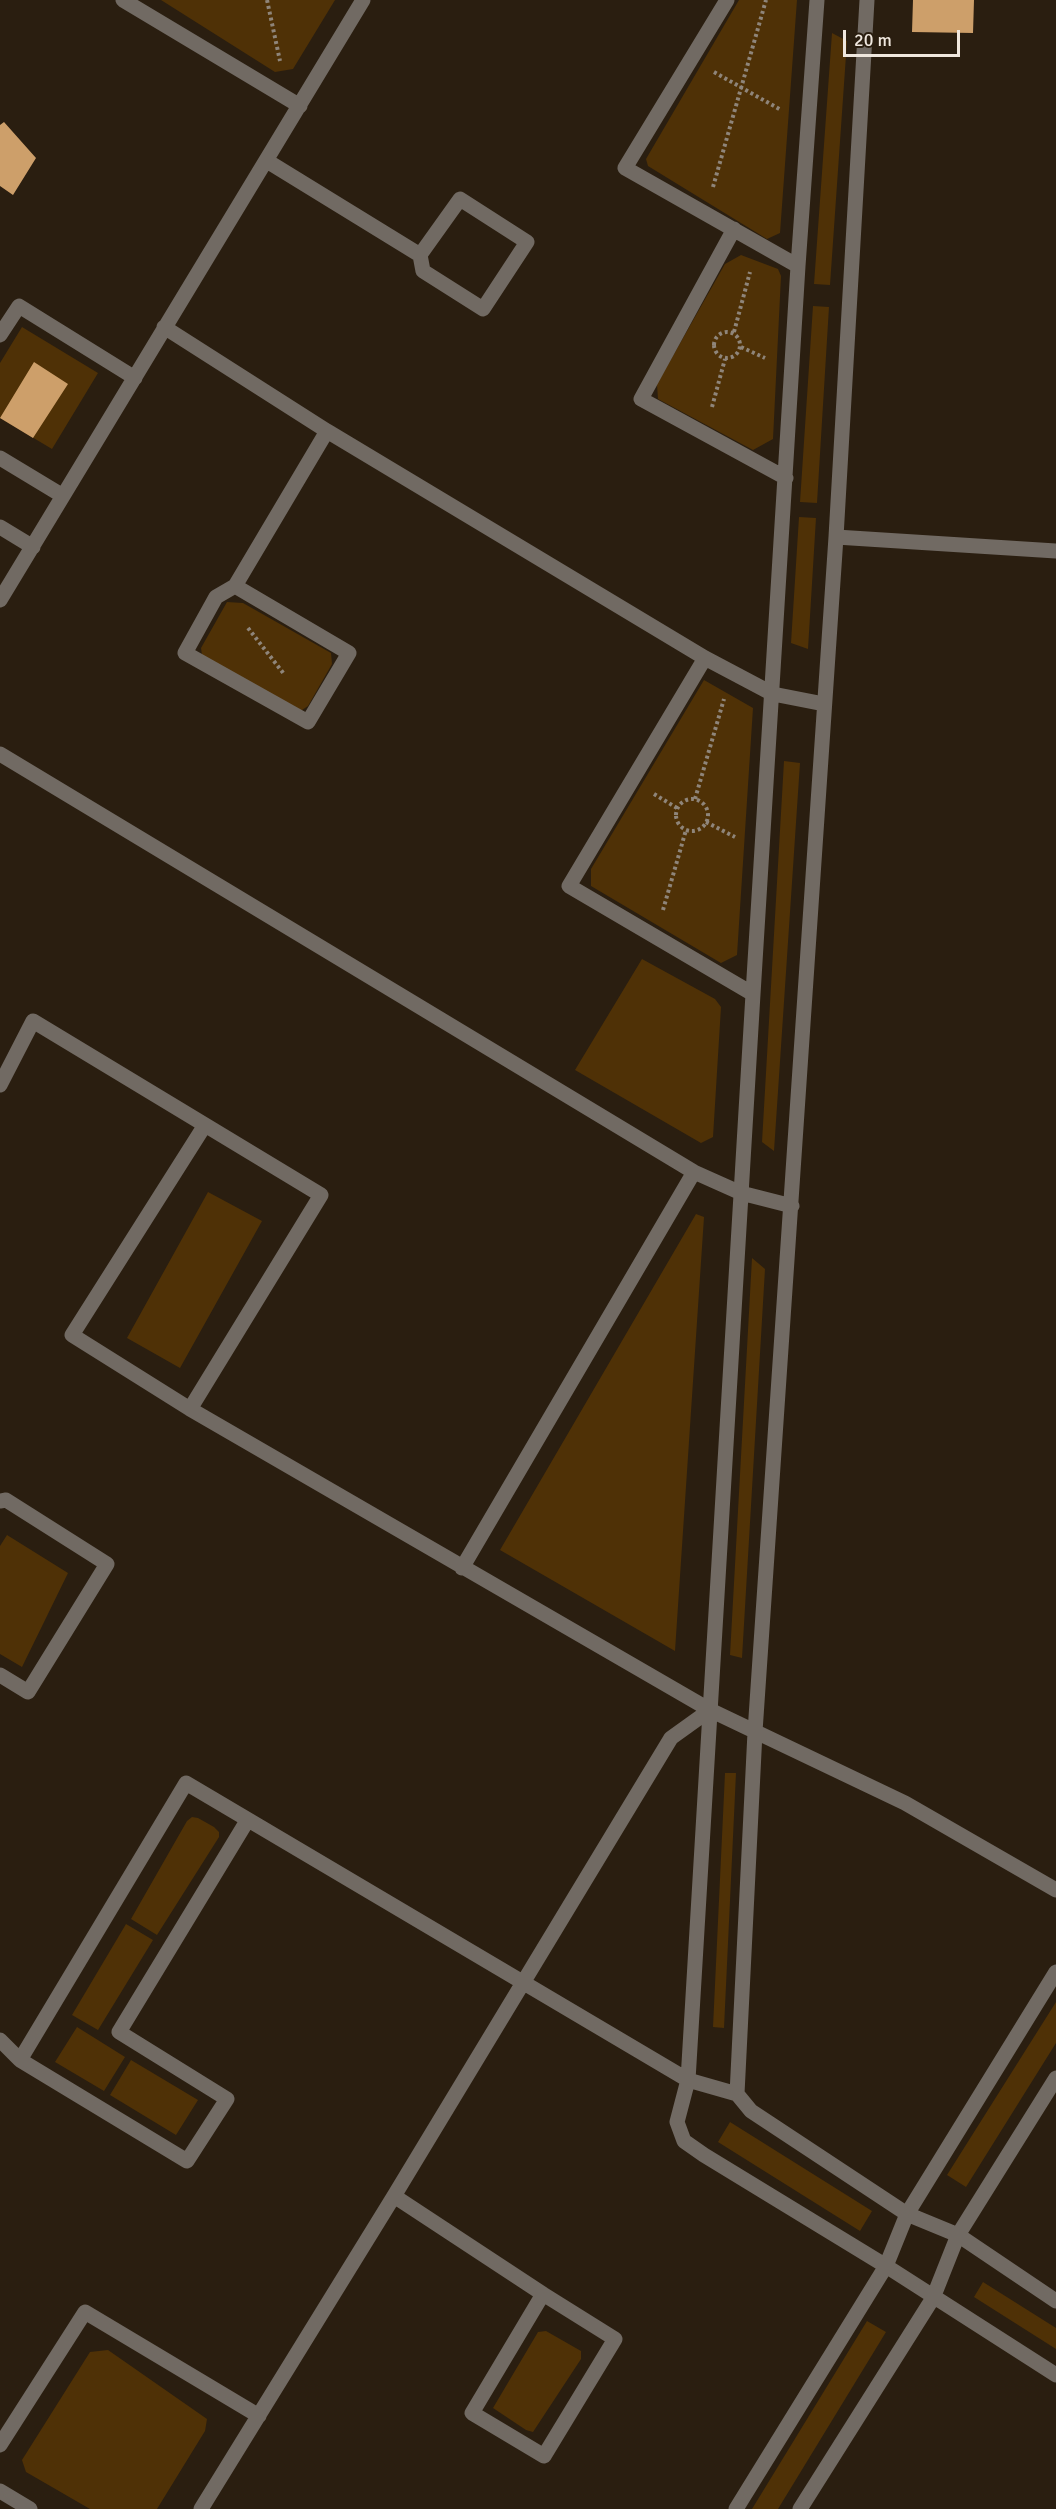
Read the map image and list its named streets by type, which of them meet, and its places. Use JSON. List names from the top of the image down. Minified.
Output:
{"scale_bar":"20 m"}
